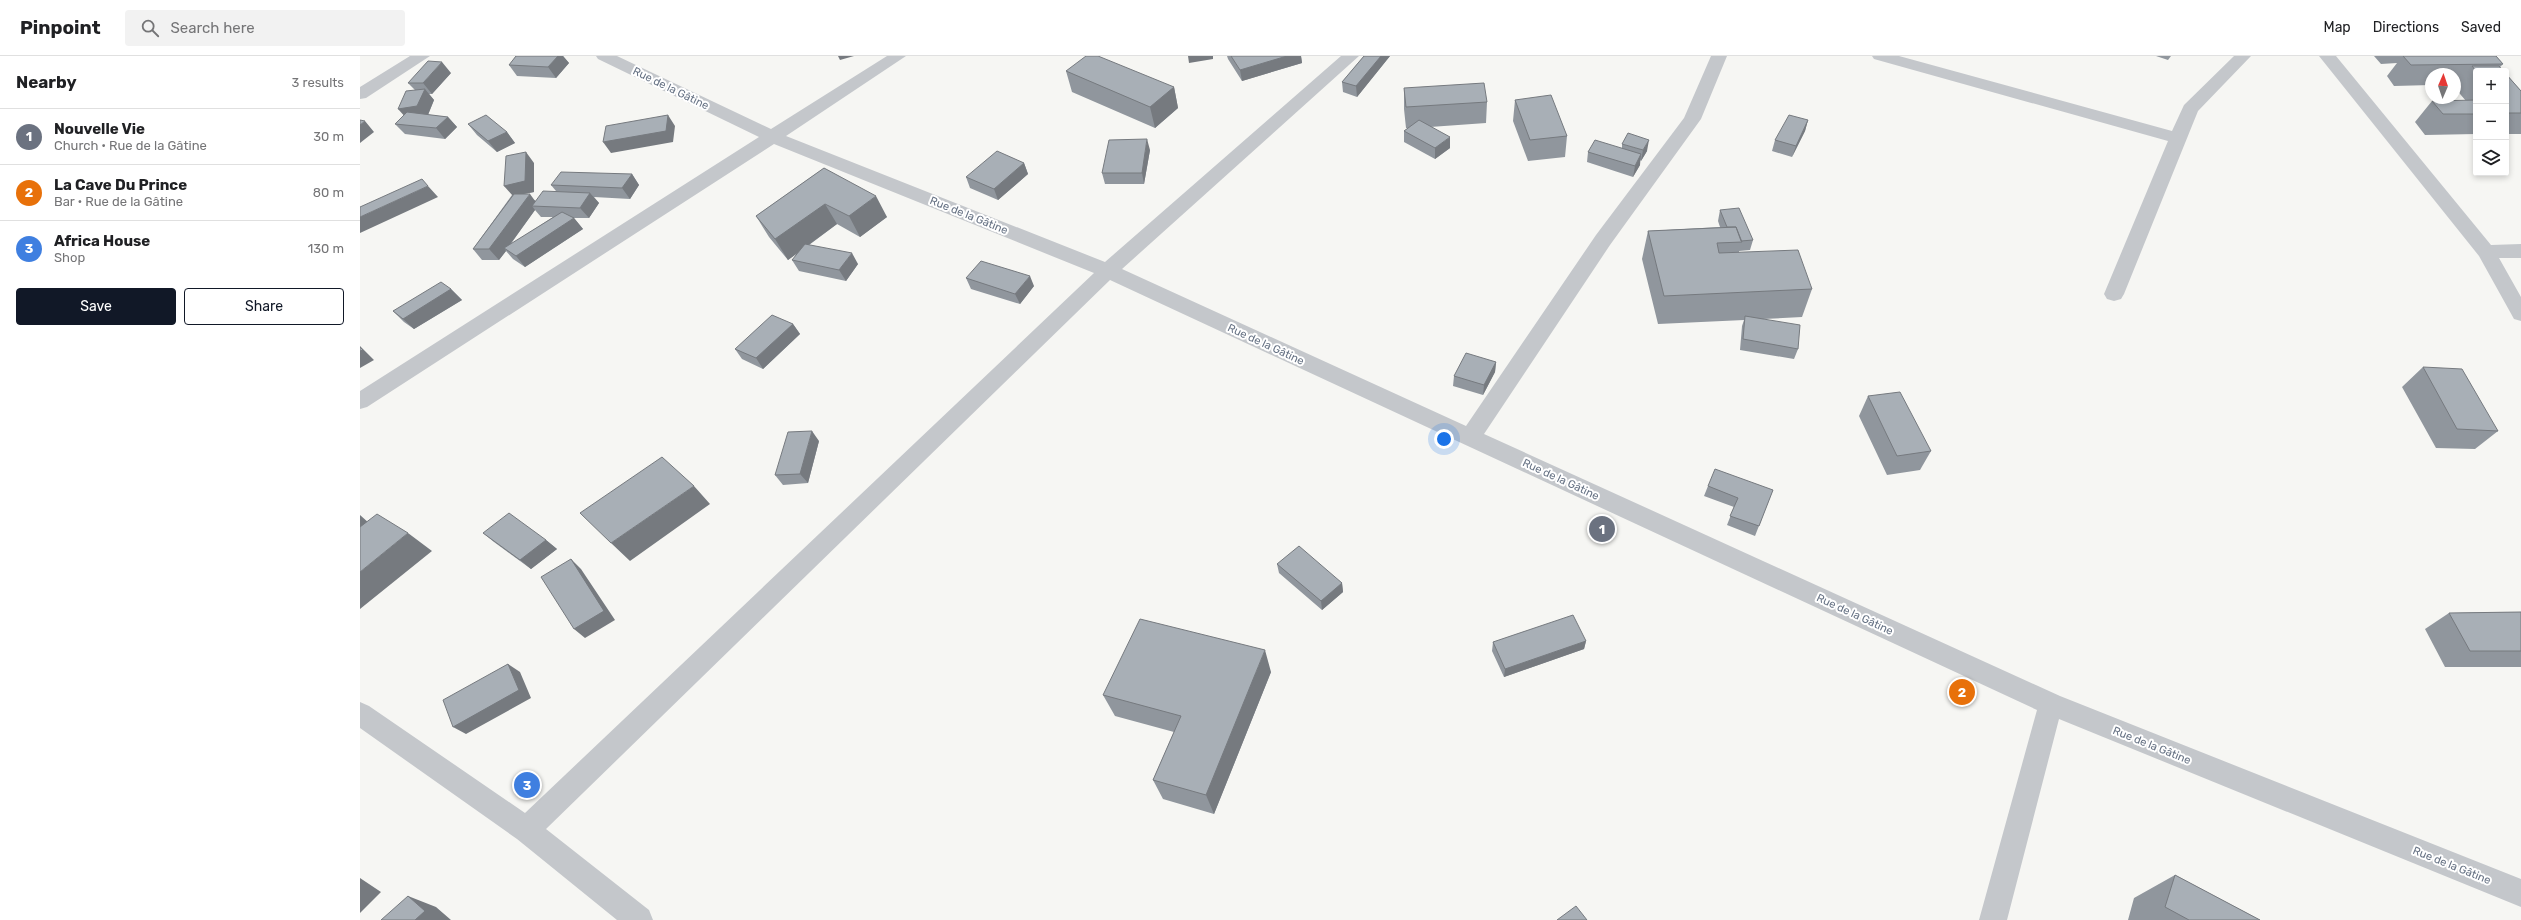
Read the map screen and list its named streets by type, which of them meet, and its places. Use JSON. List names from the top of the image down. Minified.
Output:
{"streets":{"street":["Rue de la Gâtine"]},"north":"top","page":{"header":"Pinpoint","search":"Search here","nav":["Map","Directions","Saved"],"heading":["Nearby","3 results"],"map_buttons":["+","−"],"list":[{"mark":"1","name":"Nouvelle Vie","note":"Church · Rue de la Gâtine","value":"30 m"},{"mark":"2","name":"La Cave Du Prince","note":"Bar · Rue de la Gâtine","value":"80 m"},{"mark":"3","name":"Africa House","note":"Shop","value":"130 m"}],"buttons":["Save","Share"],"pins":["1","2","3"]}}
